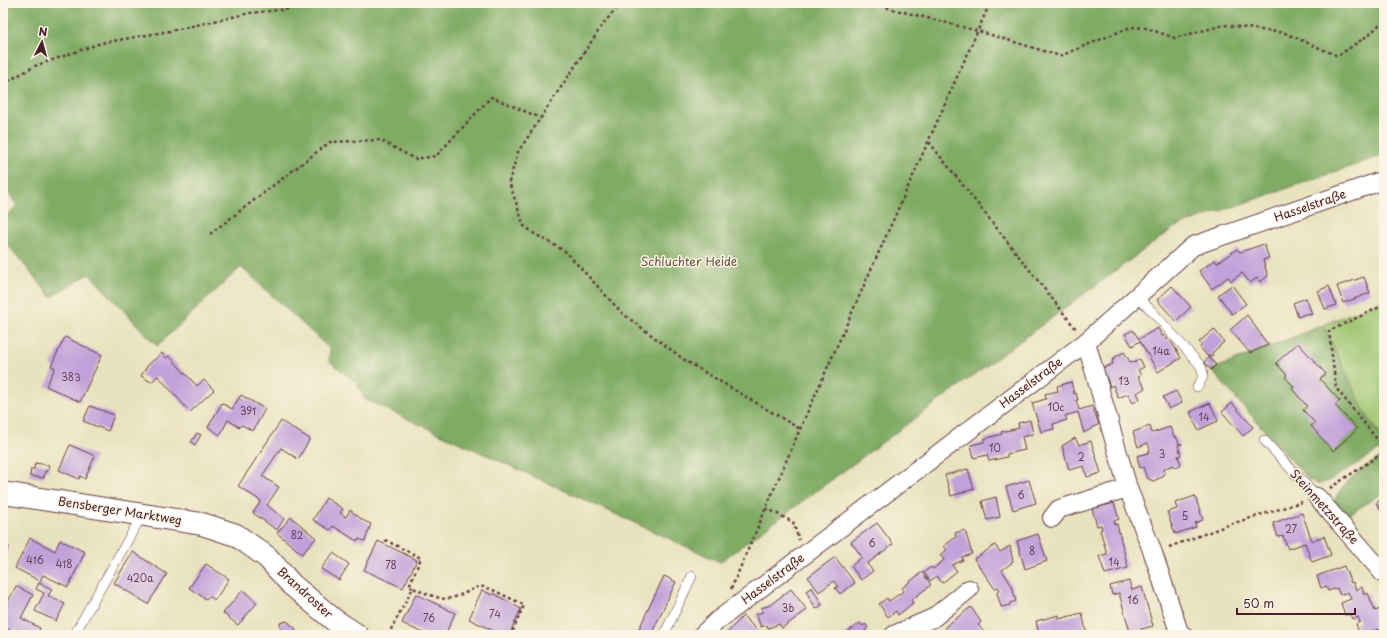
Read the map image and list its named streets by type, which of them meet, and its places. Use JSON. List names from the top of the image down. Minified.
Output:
{"streets":{"street":["Hasselstraße","Steinmetzstraße","Bensberger Marktweg","Brandroster"]},"crossings":[["Bensberger Marktweg","Brandroster"]],"parks":["Schluchter Heide"],"house_numbers":["14a","383","13","10c","391","14","10","3","2","6","5","27","82","6","8","416","14","418","78","420a","16","3b","74","76"],"scale_bar":"50 m","north":"top"}
